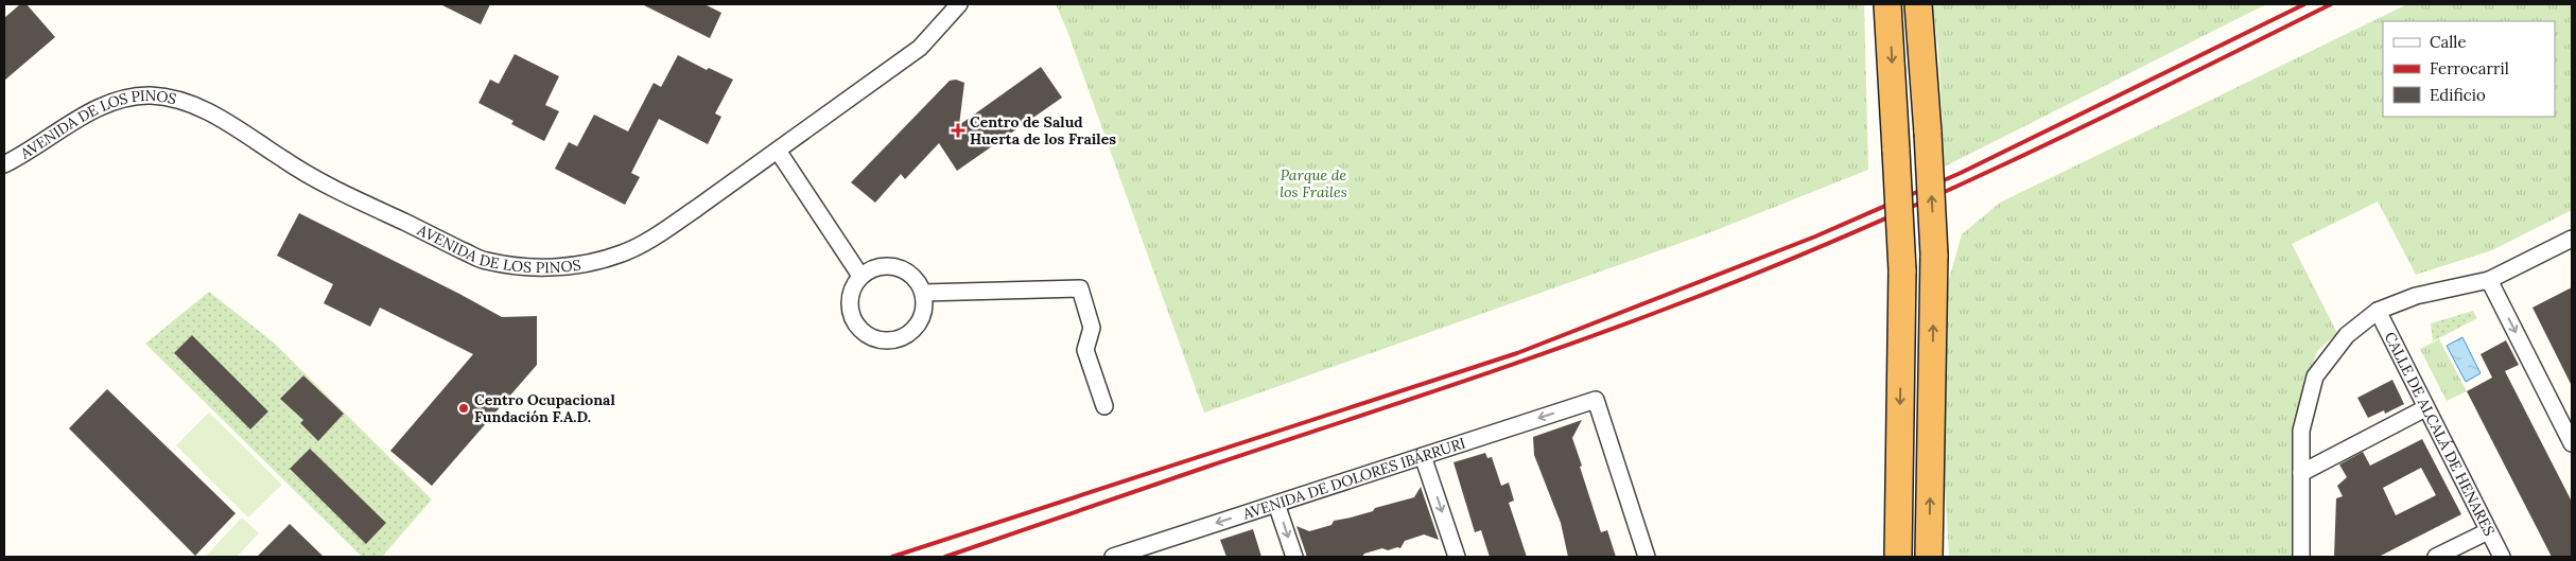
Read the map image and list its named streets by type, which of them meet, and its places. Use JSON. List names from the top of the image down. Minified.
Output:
{"streets":{"street":["AVENIDA DE LOS PINOS","CALLE DE ALCALÁ DE HENARES","AVENIDA DE DOLORES IBÁRRURI"]},"parks":["Parque de los Frailes"],"places":{"health":["Centro de Salud Huerta de los Frailes"],"other":["Centro Ocupacional Fundación F.A.D."]},"legend":["Calle","Ferrocarril","Edificio"]}
